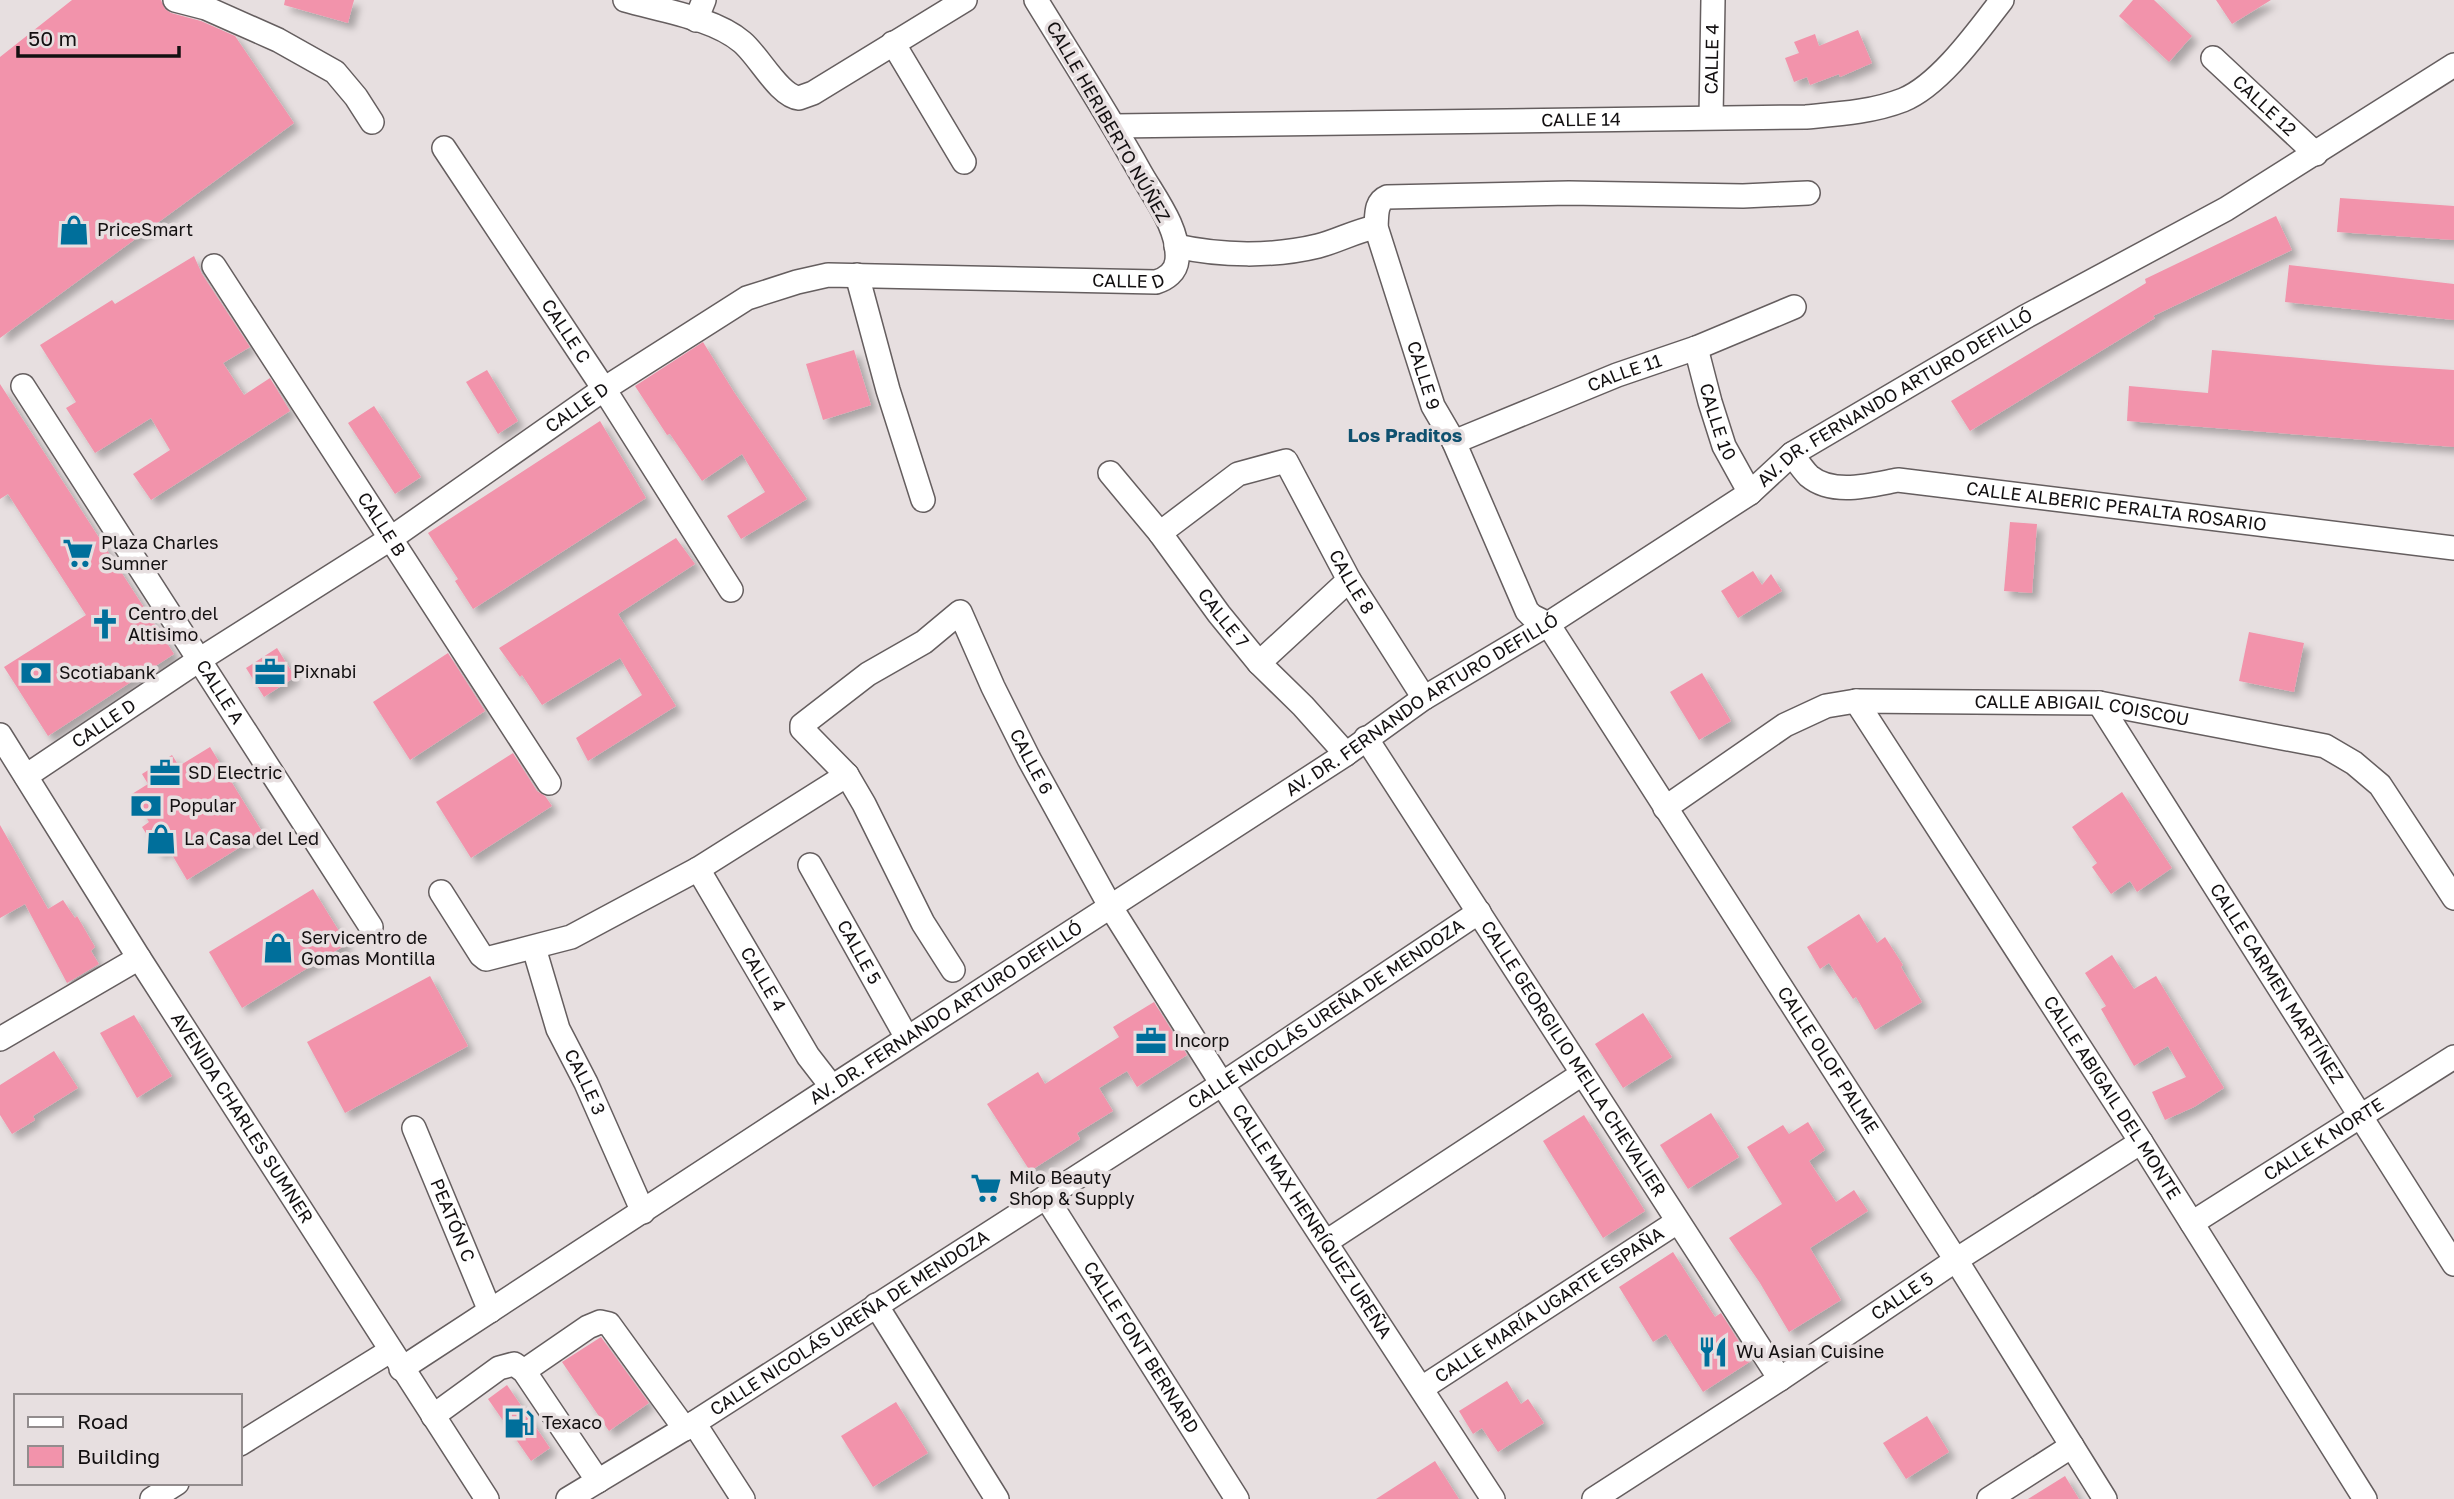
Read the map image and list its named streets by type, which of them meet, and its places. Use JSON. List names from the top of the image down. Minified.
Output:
{"streets":{"street":["CALLE 4","CALLE 12","CALLE 14","CALLE HERIBERTO NÚÑEZ","CALLE D","CALLE C","CALLE 11","CALLE 9","AV. DR. FERNANDO ARTURO DEFILLÓ","CALLE 10","CALLE ALBERIC PERALTA ROSARIO","CALLE B","CALLE 8","CALLE 7","CALLE A","CALLE ABIGAIL COISCOU","CALLE 6","CALLE 5","CALLE CARMEN MARTÍNEZ","CALLE NICOLÁS UREÑA DE MENDOZA","CALLE GEORGILIO MELLA CHEVALIER","CALLE OLOF PALME","CALLE 3","CALLE ABIGAIL DEL MONTE","AVENIDA CHARLES SUMNER","CALLE K NORTE","PEATÓN C","CALLE MAX HENRÍQUEZ UREÑA","CALLE MARÍA UGARTE ESPAÑA","CALLE FONT BERNARD"]},"crossings":[["CALLE 4","CALLE 14"],["CALLE 4","AV. DR. FERNANDO ARTURO DEFILLÓ"],["CALLE 12","AV. DR. FERNANDO ARTURO DEFILLÓ"],["CALLE 14","CALLE HERIBERTO NÚÑEZ"],["CALLE HERIBERTO NÚÑEZ","CALLE D"],["CALLE D","CALLE C"],["CALLE D","CALLE B"],["CALLE D","CALLE A"],["CALLE D","AVENIDA CHARLES SUMNER"],["CALLE 11","CALLE 9"],["CALLE 11","CALLE 10"],["CALLE 9","AV. DR. FERNANDO ARTURO DEFILLÓ"],["CALLE 9","CALLE OLOF PALME"],["AV. DR. FERNANDO ARTURO DEFILLÓ","CALLE 10"],["AV. DR. FERNANDO ARTURO DEFILLÓ","CALLE ALBERIC PERALTA ROSARIO"],["AV. DR. FERNANDO ARTURO DEFILLÓ","CALLE 8"],["AV. DR. FERNANDO ARTURO DEFILLÓ","CALLE 7"],["AV. DR. FERNANDO ARTURO DEFILLÓ","CALLE 6"],["AV. DR. FERNANDO ARTURO DEFILLÓ","CALLE 5"],["AV. DR. FERNANDO ARTURO DEFILLÓ","CALLE GEORGILIO MELLA CHEVALIER"],["AV. DR. FERNANDO ARTURO DEFILLÓ","CALLE OLOF PALME"],["AV. DR. FERNANDO ARTURO DEFILLÓ","CALLE 3"],["AV. DR. FERNANDO ARTURO DEFILLÓ","AVENIDA CHARLES SUMNER"],["AV. DR. FERNANDO ARTURO DEFILLÓ","PEATÓN C"],["AV. DR. FERNANDO ARTURO DEFILLÓ","CALLE MAX HENRÍQUEZ UREÑA"],["CALLE 8","CALLE 7"],["CALLE ABIGAIL COISCOU","CALLE CARMEN MARTÍNEZ"],["CALLE ABIGAIL COISCOU","CALLE OLOF PALME"],["CALLE ABIGAIL COISCOU","CALLE ABIGAIL DEL MONTE"],["CALLE 6","CALLE MAX HENRÍQUEZ UREÑA"],["CALLE 5","CALLE GEORGILIO MELLA CHEVALIER"],["CALLE 5","CALLE OLOF PALME"],["CALLE 5","CALLE ABIGAIL DEL MONTE"],["CALLE CARMEN MARTÍNEZ","CALLE K NORTE"],["CALLE NICOLÁS UREÑA DE MENDOZA","CALLE GEORGILIO MELLA CHEVALIER"],["CALLE NICOLÁS UREÑA DE MENDOZA","CALLE MAX HENRÍQUEZ UREÑA"],["CALLE NICOLÁS UREÑA DE MENDOZA","CALLE FONT BERNARD"],["CALLE GEORGILIO MELLA CHEVALIER","CALLE MARÍA UGARTE ESPAÑA"],["CALLE ABIGAIL DEL MONTE","CALLE K NORTE"],["CALLE MAX HENRÍQUEZ UREÑA","CALLE MARÍA UGARTE ESPAÑA"]],"districts":["Los Praditos"],"places":{"shop":["PriceSmart","La Casa del Led","Servicentro de Gomas Montilla"],"supermarket":["Plaza Charles Sumner","Milo Beauty Shop & Supply"],"church":["Centro del Altisimo"],"office":["Pixnabi","SD Electric","Incorp"],"bank":["Scotiabank","Popular"],"restaurant":["Wu Asian Cuisine"],"fuel station":["Texaco"]},"legend":["Road","Building"],"scale_bar":"50 m"}
